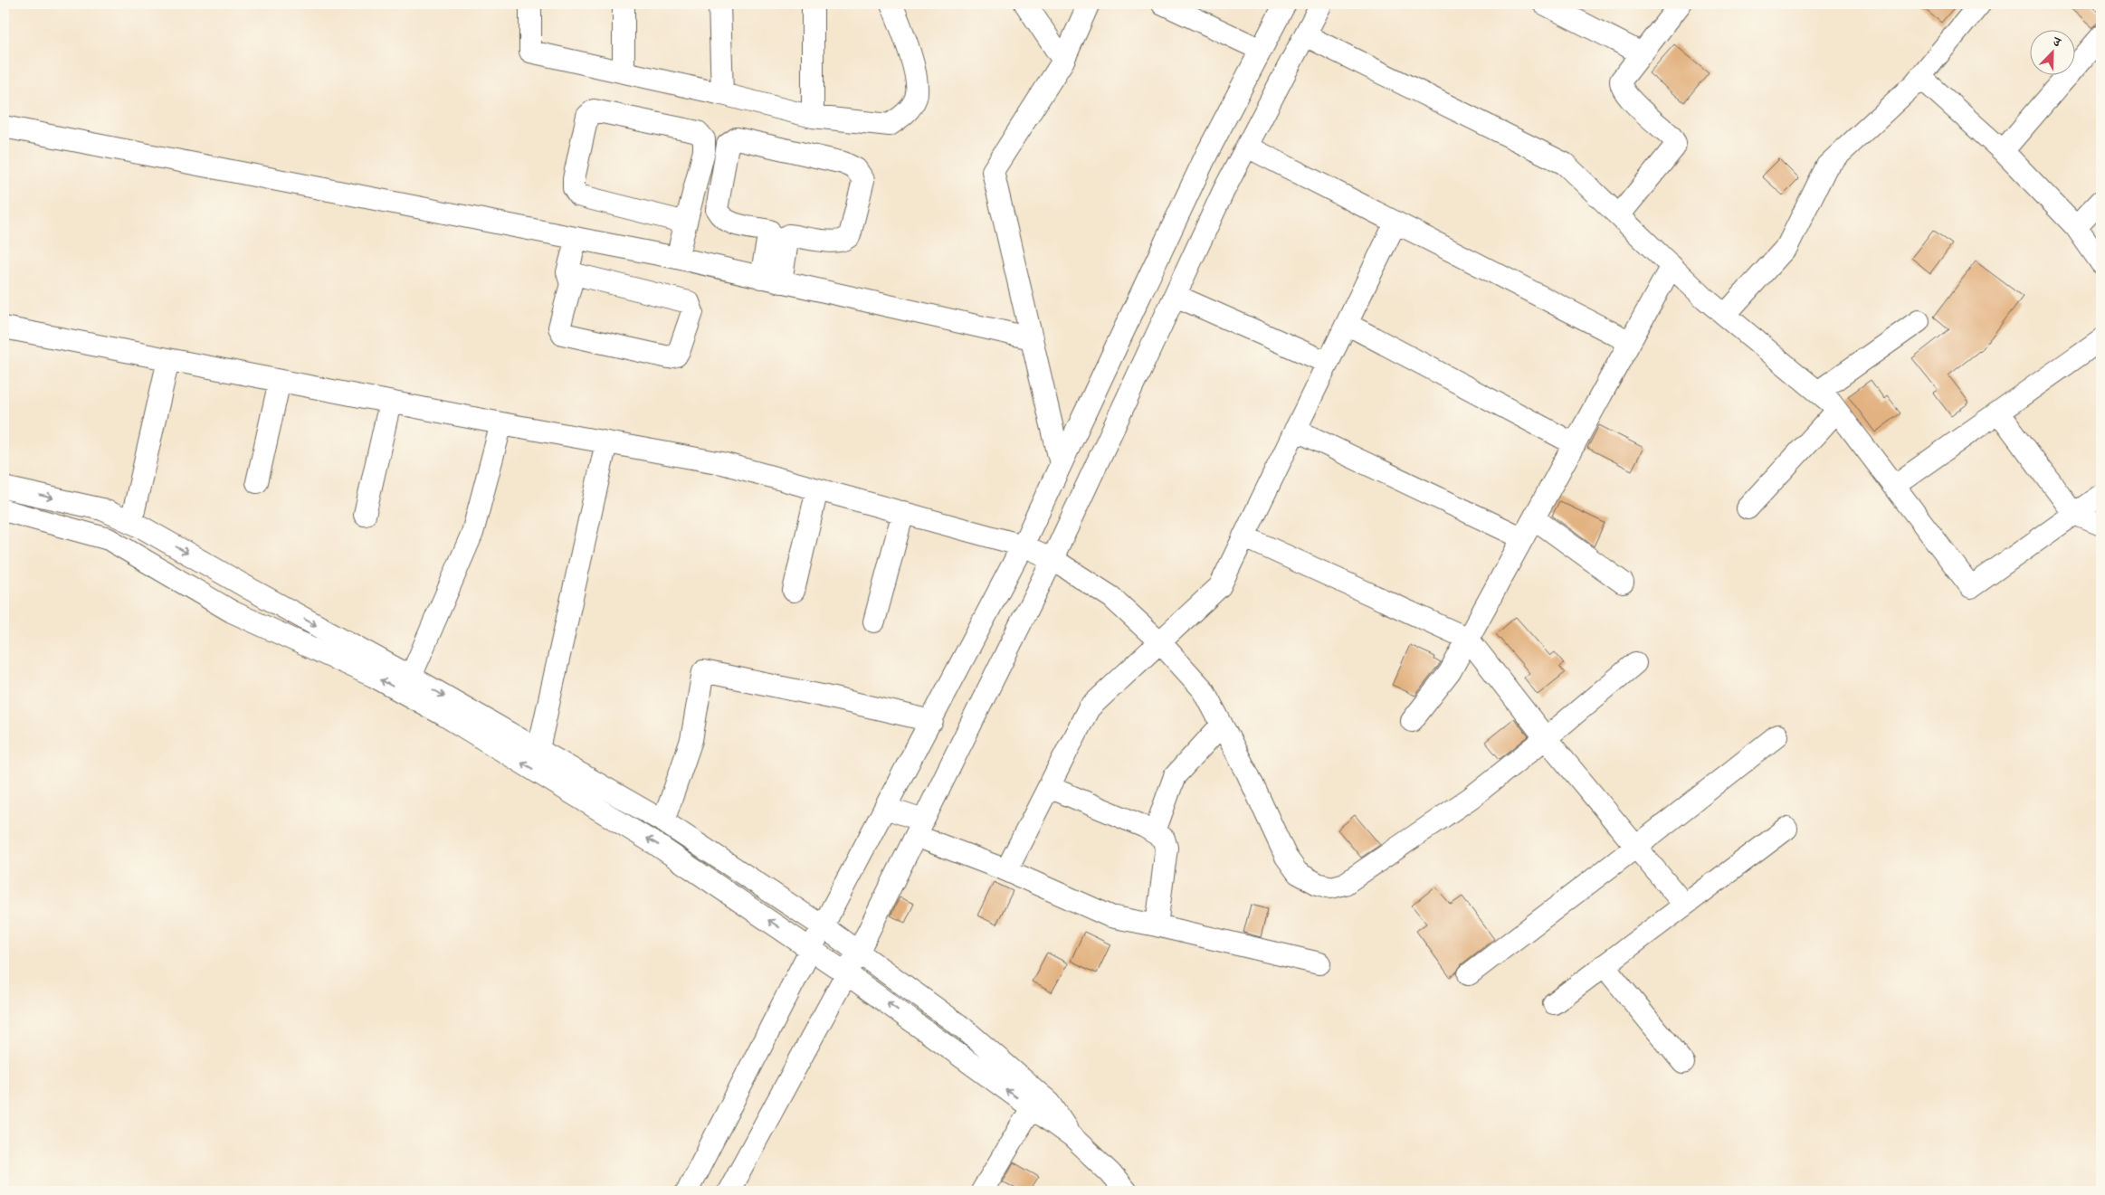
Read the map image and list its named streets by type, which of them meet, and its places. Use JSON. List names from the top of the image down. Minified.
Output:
{"north":"top right"}
